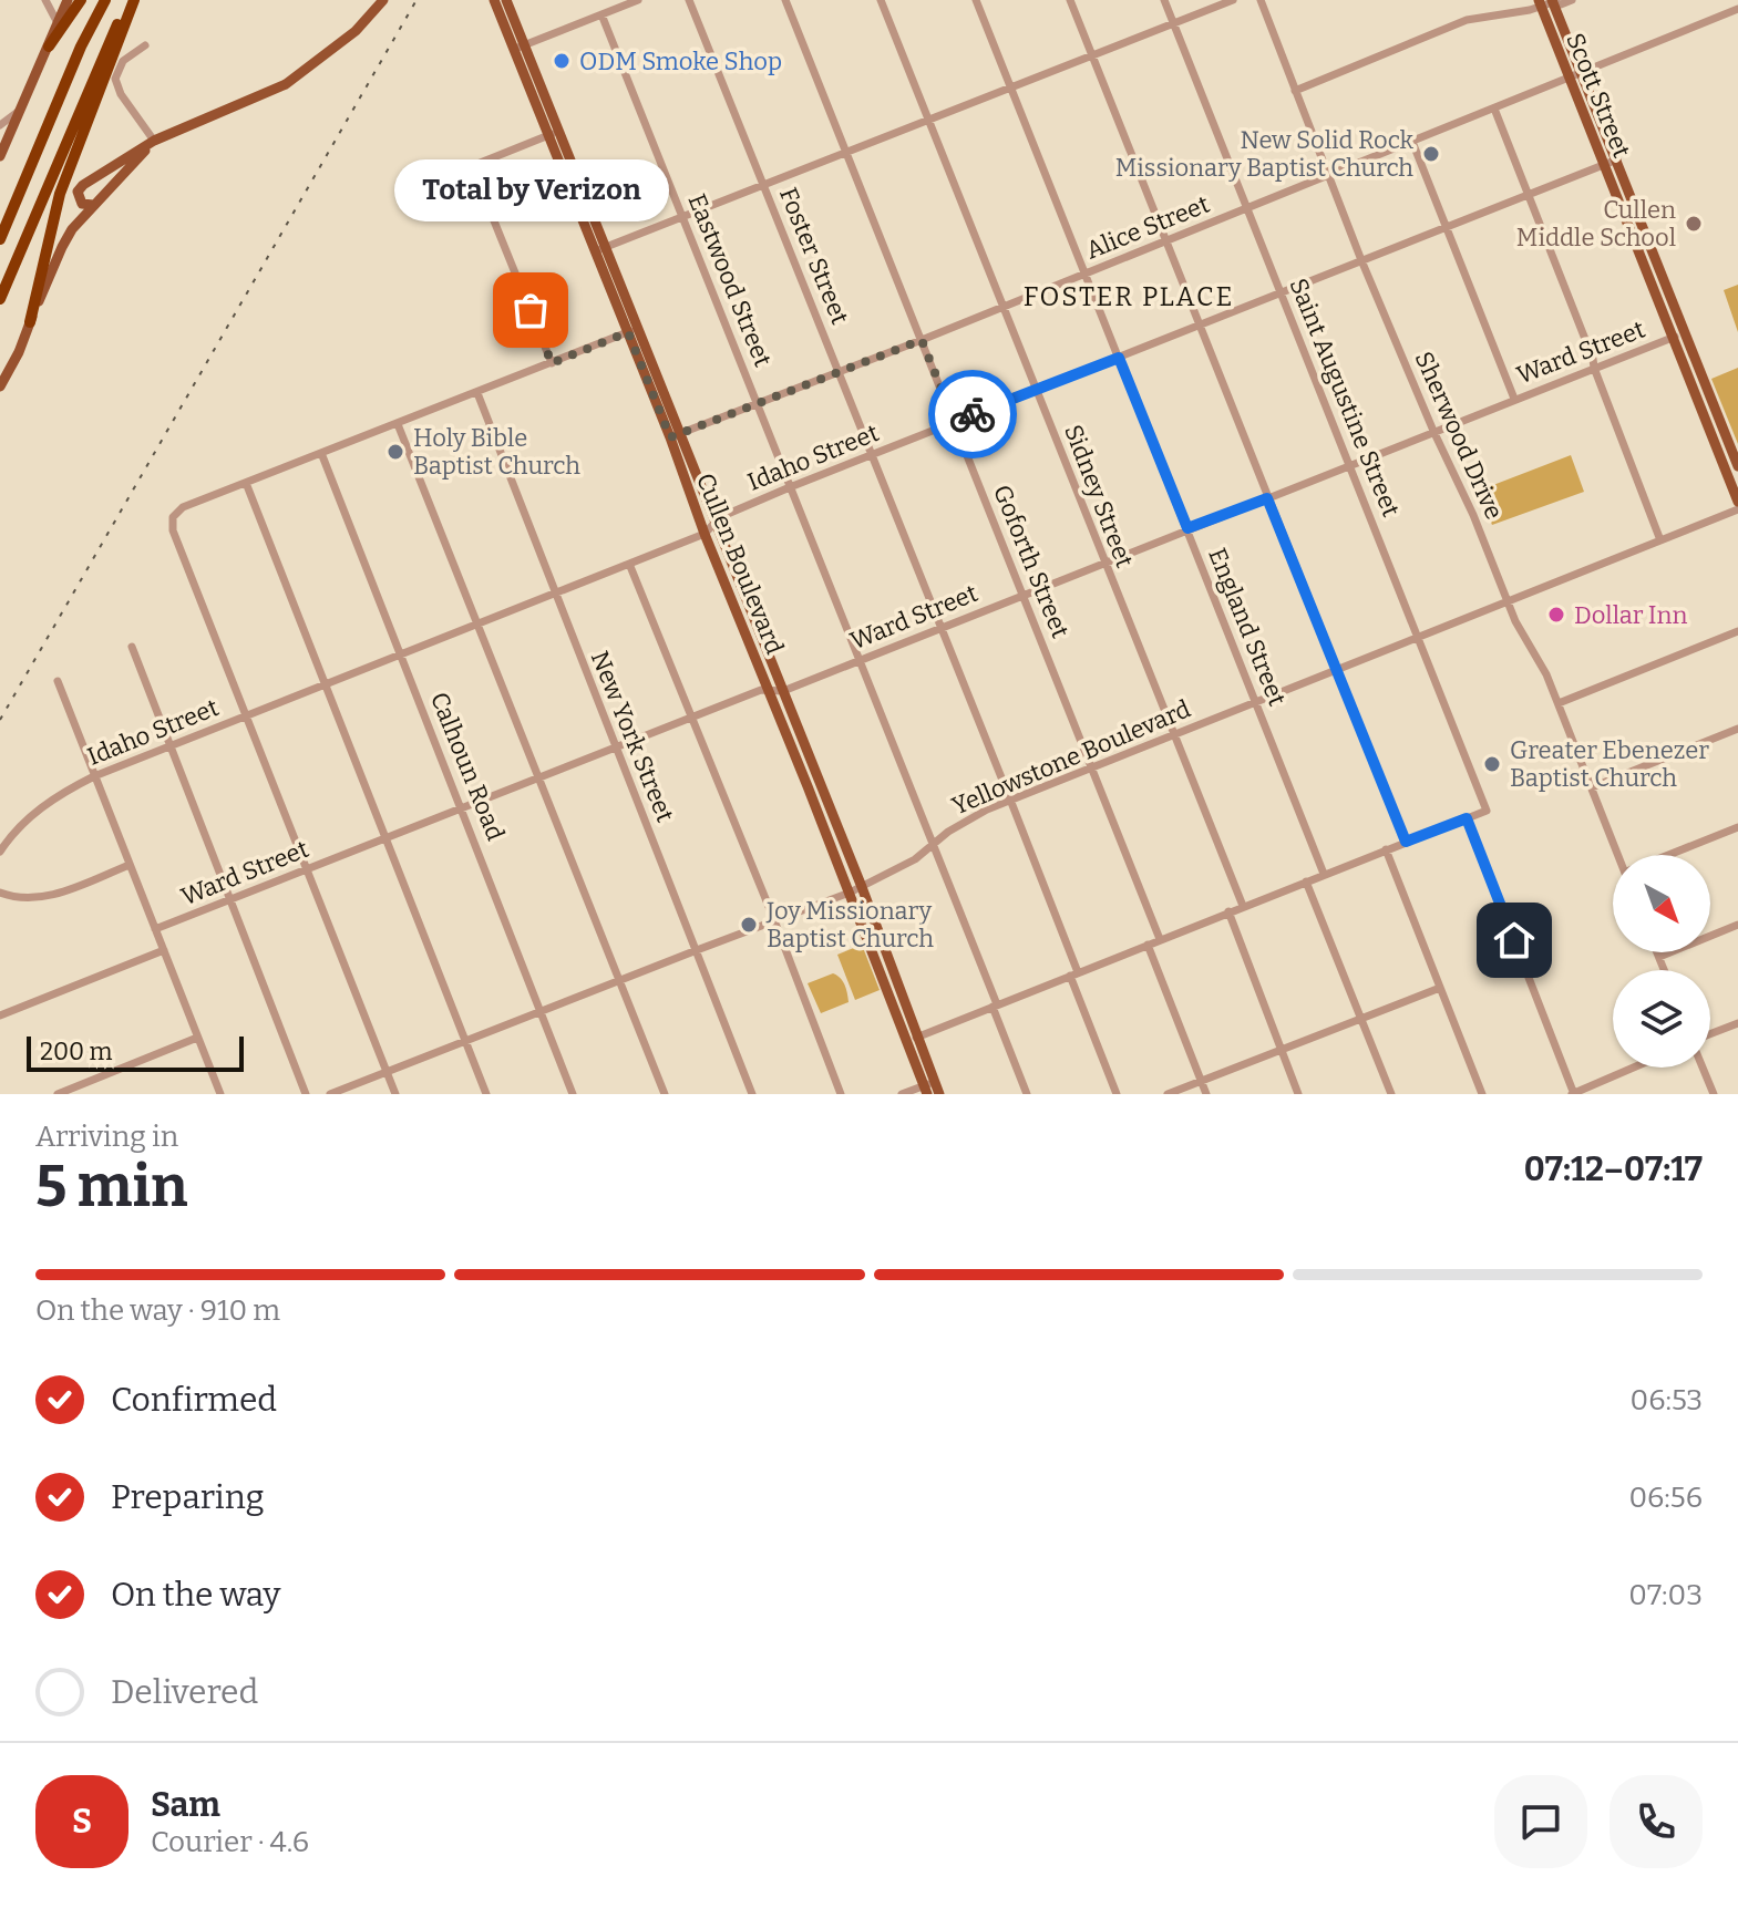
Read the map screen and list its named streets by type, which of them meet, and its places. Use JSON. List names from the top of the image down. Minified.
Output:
{"streets":{"main road":["Scott Street","Cullen Boulevard"],"street":["Alice Street","Foster Street","Eastwood Street","Ward Street","Saint Augustine Street","Sherwood Drive","Idaho Street","Sidney Street","Goforth Street","England Street","New York Street","Yellowstone Boulevard","Calhoun Road"]},"crossings":[["Scott Street","Alice Street"],["Scott Street","Ward Street"],["Scott Street","Idaho Street"],["Alice Street","Foster Street"],["Alice Street","Eastwood Street"],["Alice Street","Saint Augustine Street"],["Alice Street","Sherwood Drive"],["Alice Street","Sidney Street"],["Alice Street","Goforth Street"],["Alice Street","Cullen Boulevard"],["Alice Street","England Street"],["Foster Street","Ward Street"],["Foster Street","Idaho Street"],["Foster Street","Yellowstone Boulevard"],["Eastwood Street","Ward Street"],["Eastwood Street","Idaho Street"],["Eastwood Street","Yellowstone Boulevard"],["Ward Street","Saint Augustine Street"],["Ward Street","Sherwood Drive"],["Ward Street","Sidney Street"],["Ward Street","Goforth Street"],["Ward Street","Cullen Boulevard"],["Ward Street","England Street"],["Ward Street","New York Street"],["Ward Street","Calhoun Road"],["Saint Augustine Street","Idaho Street"],["Saint Augustine Street","Yellowstone Boulevard"],["Sherwood Drive","Idaho Street"],["Sherwood Drive","Yellowstone Boulevard"],["Idaho Street","Sidney Street"],["Idaho Street","Goforth Street"],["Idaho Street","Cullen Boulevard"],["Idaho Street","England Street"],["Idaho Street","New York Street"],["Idaho Street","Calhoun Road"],["Sidney Street","Yellowstone Boulevard"],["Goforth Street","Yellowstone Boulevard"],["Cullen Boulevard","Yellowstone Boulevard"],["England Street","Yellowstone Boulevard"],["New York Street","Yellowstone Boulevard"],["Yellowstone Boulevard","Calhoun Road"]],"districts":["FOSTER PLACE"],"places":["ODM Smoke Shop","New Solid Rock Missionary Baptist Church","Cullen Middle School","Total by Verizon","Holy Bible Baptist Church","Dollar Inn","Greater Ebenezer Baptist Church","Joy Missionary Baptist Church"],"scale_bar":"200 m","north":"bottom right","page":{"bubble":"Total by Verizon","scale":"200 m","heading":["5 min","Arriving in","07:12–07:17"],"panel":["Sam","Courier · 4.6"],"bar":"On the way · 910 m","list":[["Confirmed","06:53"],["Preparing","06:56"],["On the way","07:03"],"Delivered"],"round":"S"}}
